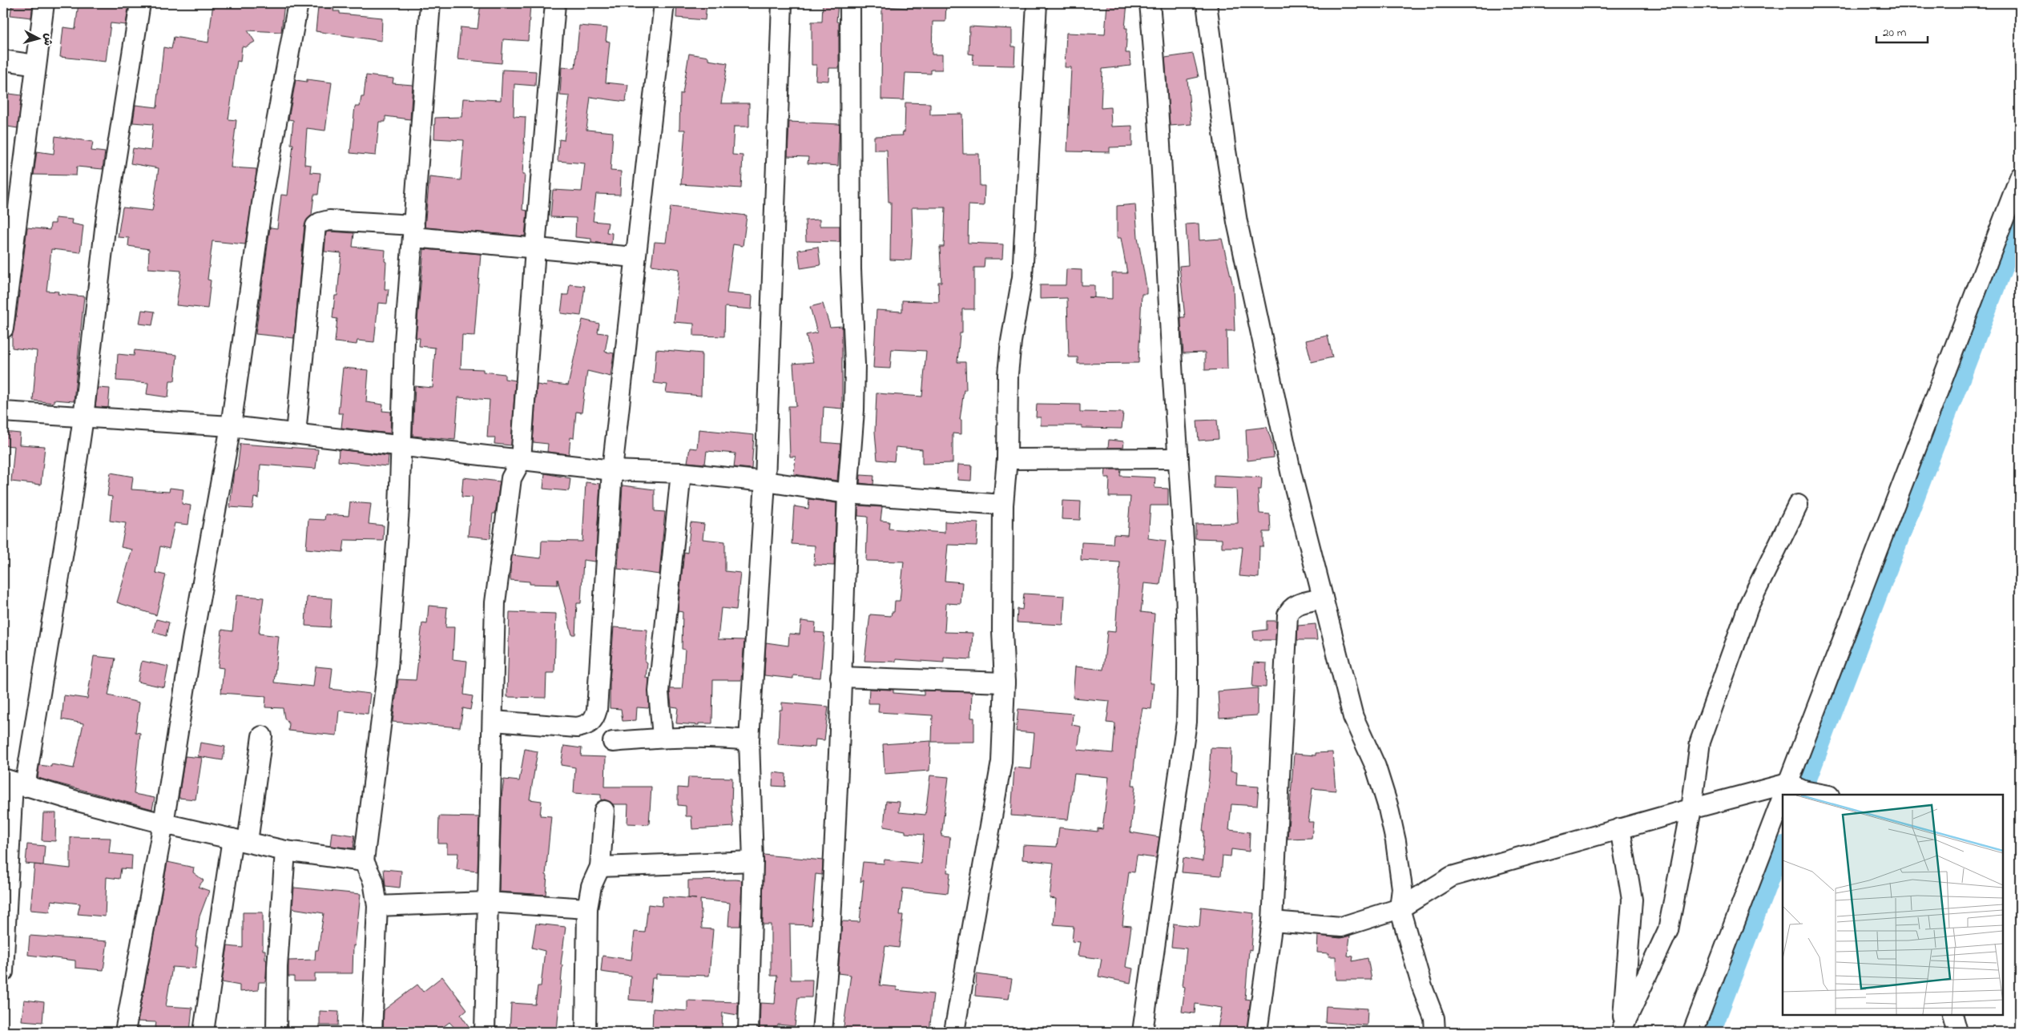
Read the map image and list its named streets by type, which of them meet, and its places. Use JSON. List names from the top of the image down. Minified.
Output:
{"scale_bar":"20 m","north":"right"}
